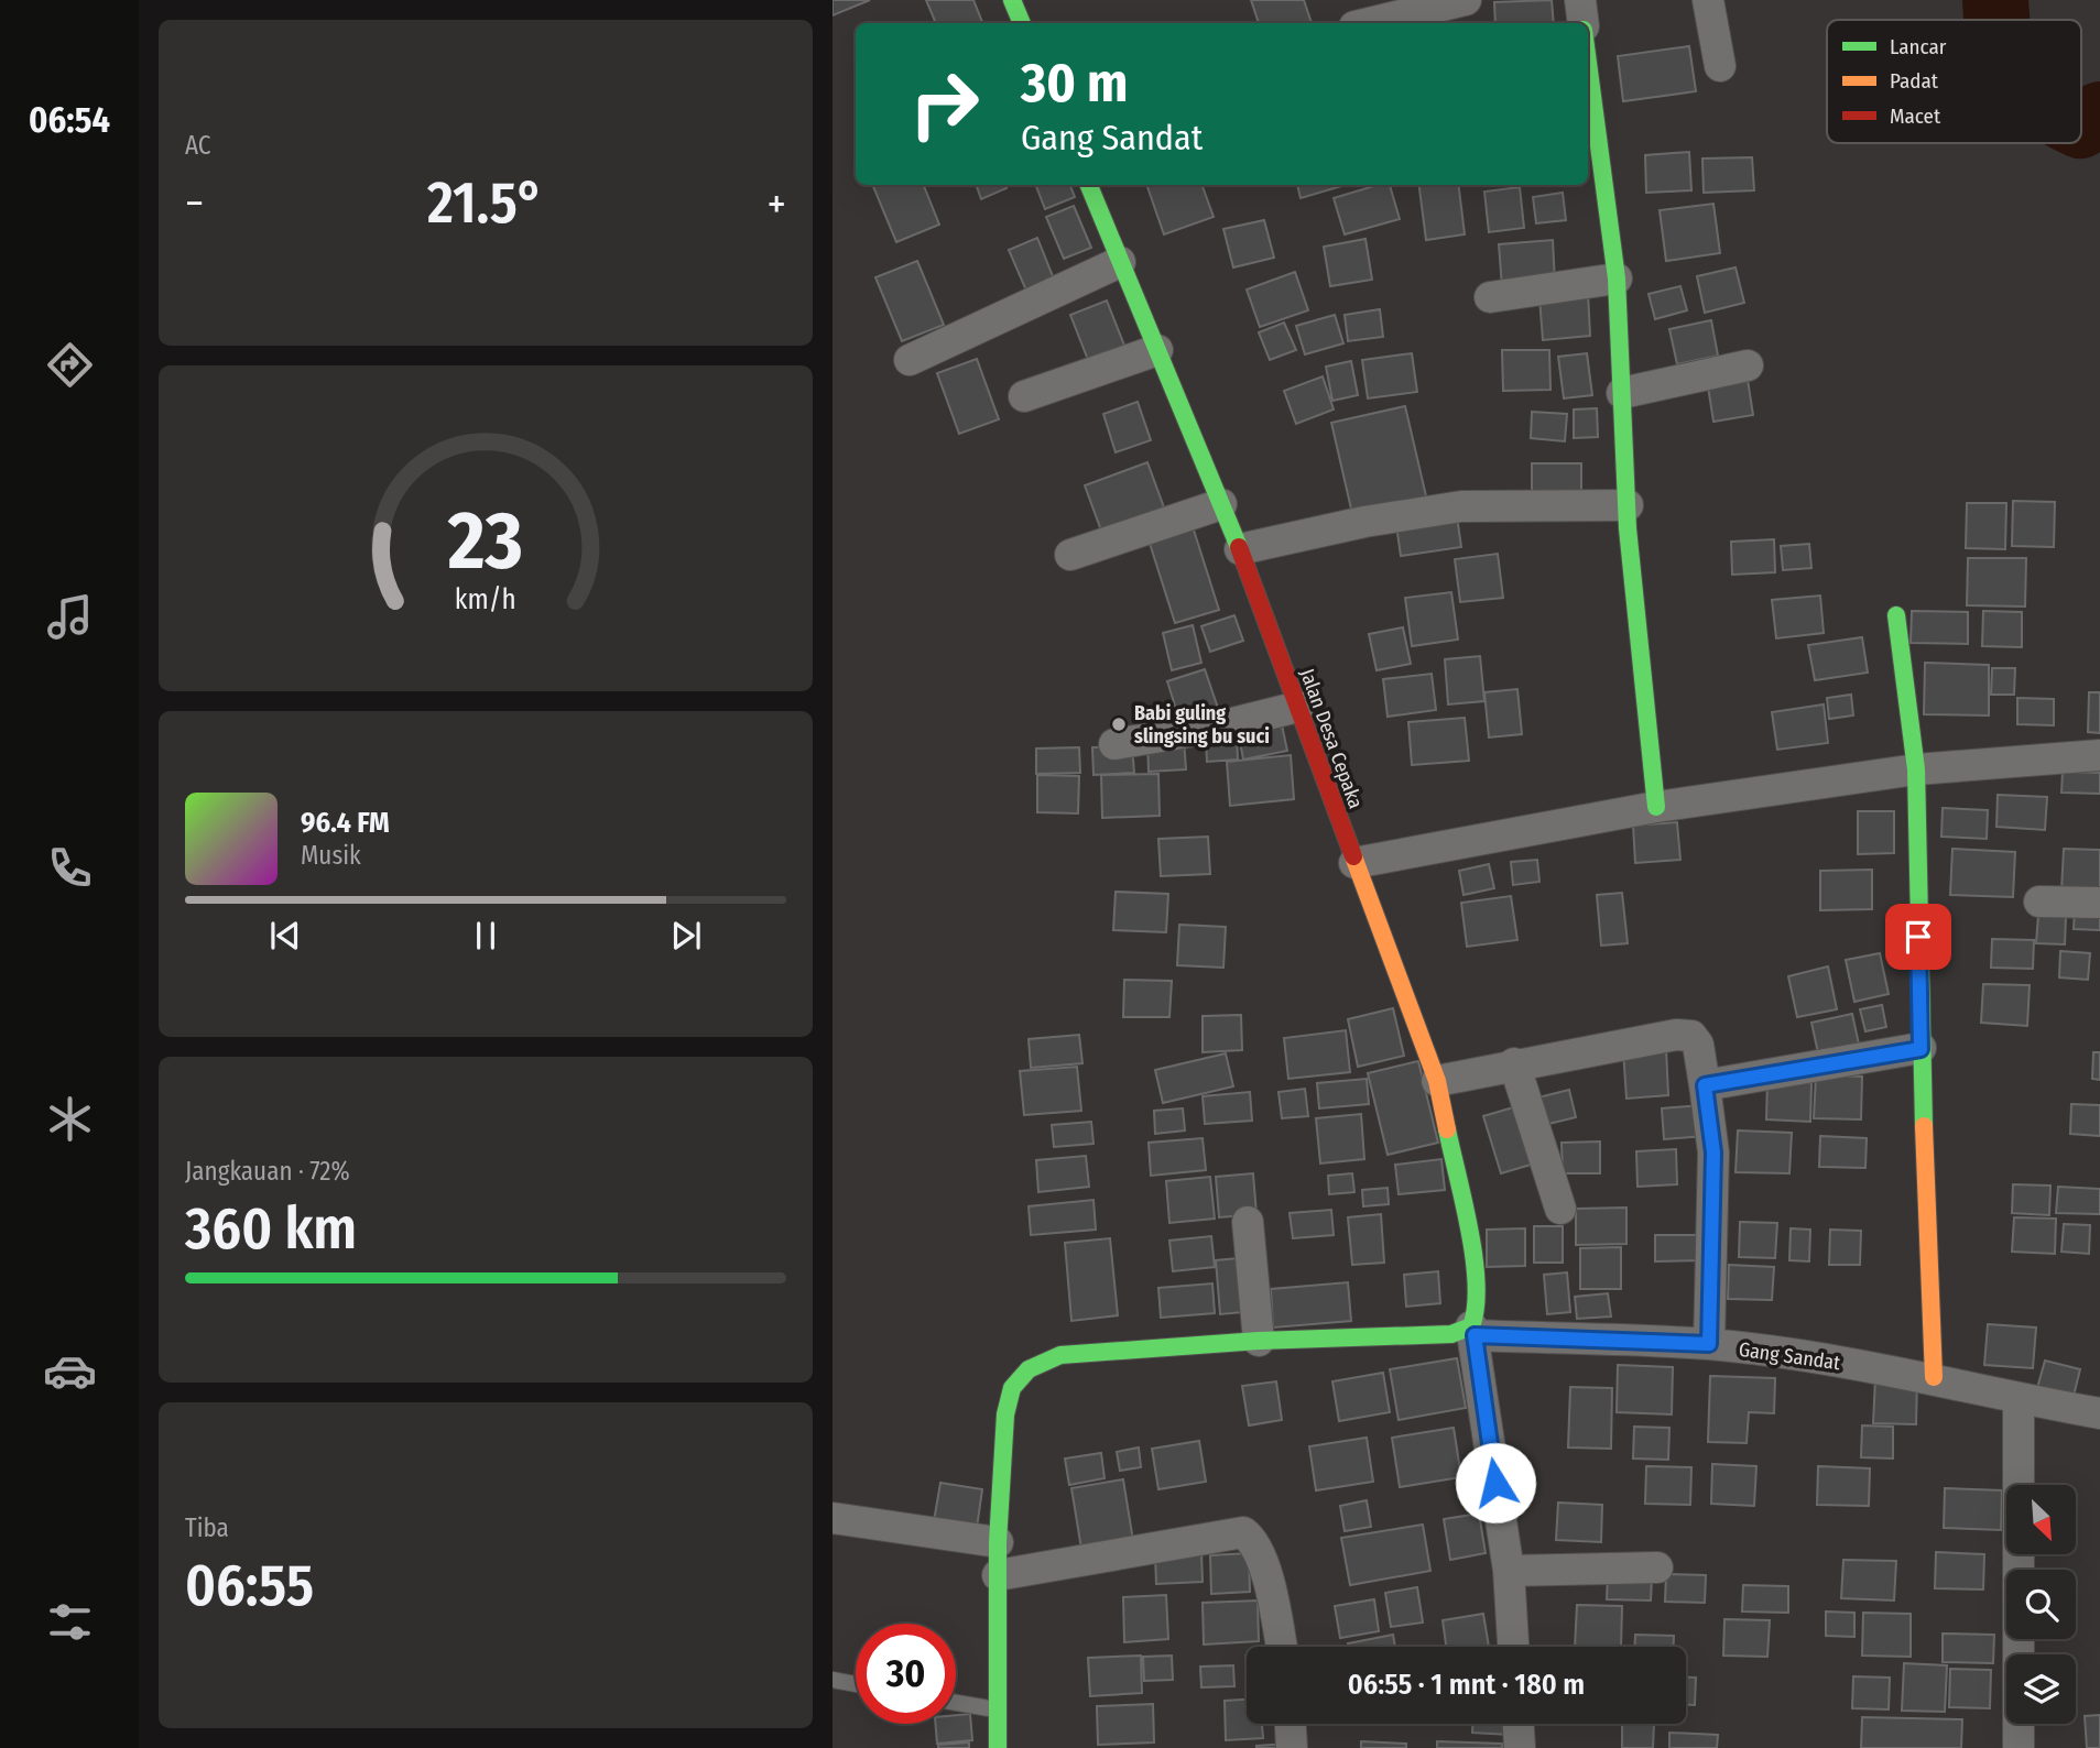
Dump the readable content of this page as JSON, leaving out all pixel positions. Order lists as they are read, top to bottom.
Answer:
{
  "streets": {
    "street": ["Jalan Desa Cepaka", "Gang Sandat"]
  },
  "crossings": [
    ["Jalan Desa Cepaka", "Gang Sandat"]
  ],
  "places": ["Babi guling slingsing bu suci"],
  "legend": ["Lancar", "Padat", "Macet"],
  "north": "bottom right",
  "page": {
    "tabs": "06:54",
    "tile": [
      "AC",
      ["Jangkauan · 72%", "360 km"],
      ["Tiba", "06:55"]
    ],
    "turn": ["30 m", "Gang Sandat"],
    "heat": ["−", "21.5°", "+"],
    "song": ["96.4 FM", "Musik"],
    "limit": "30",
    "trip": "06:55 · 1 mnt · 180 m",
    "gauge": ["23", "km/h"]
  }
}
